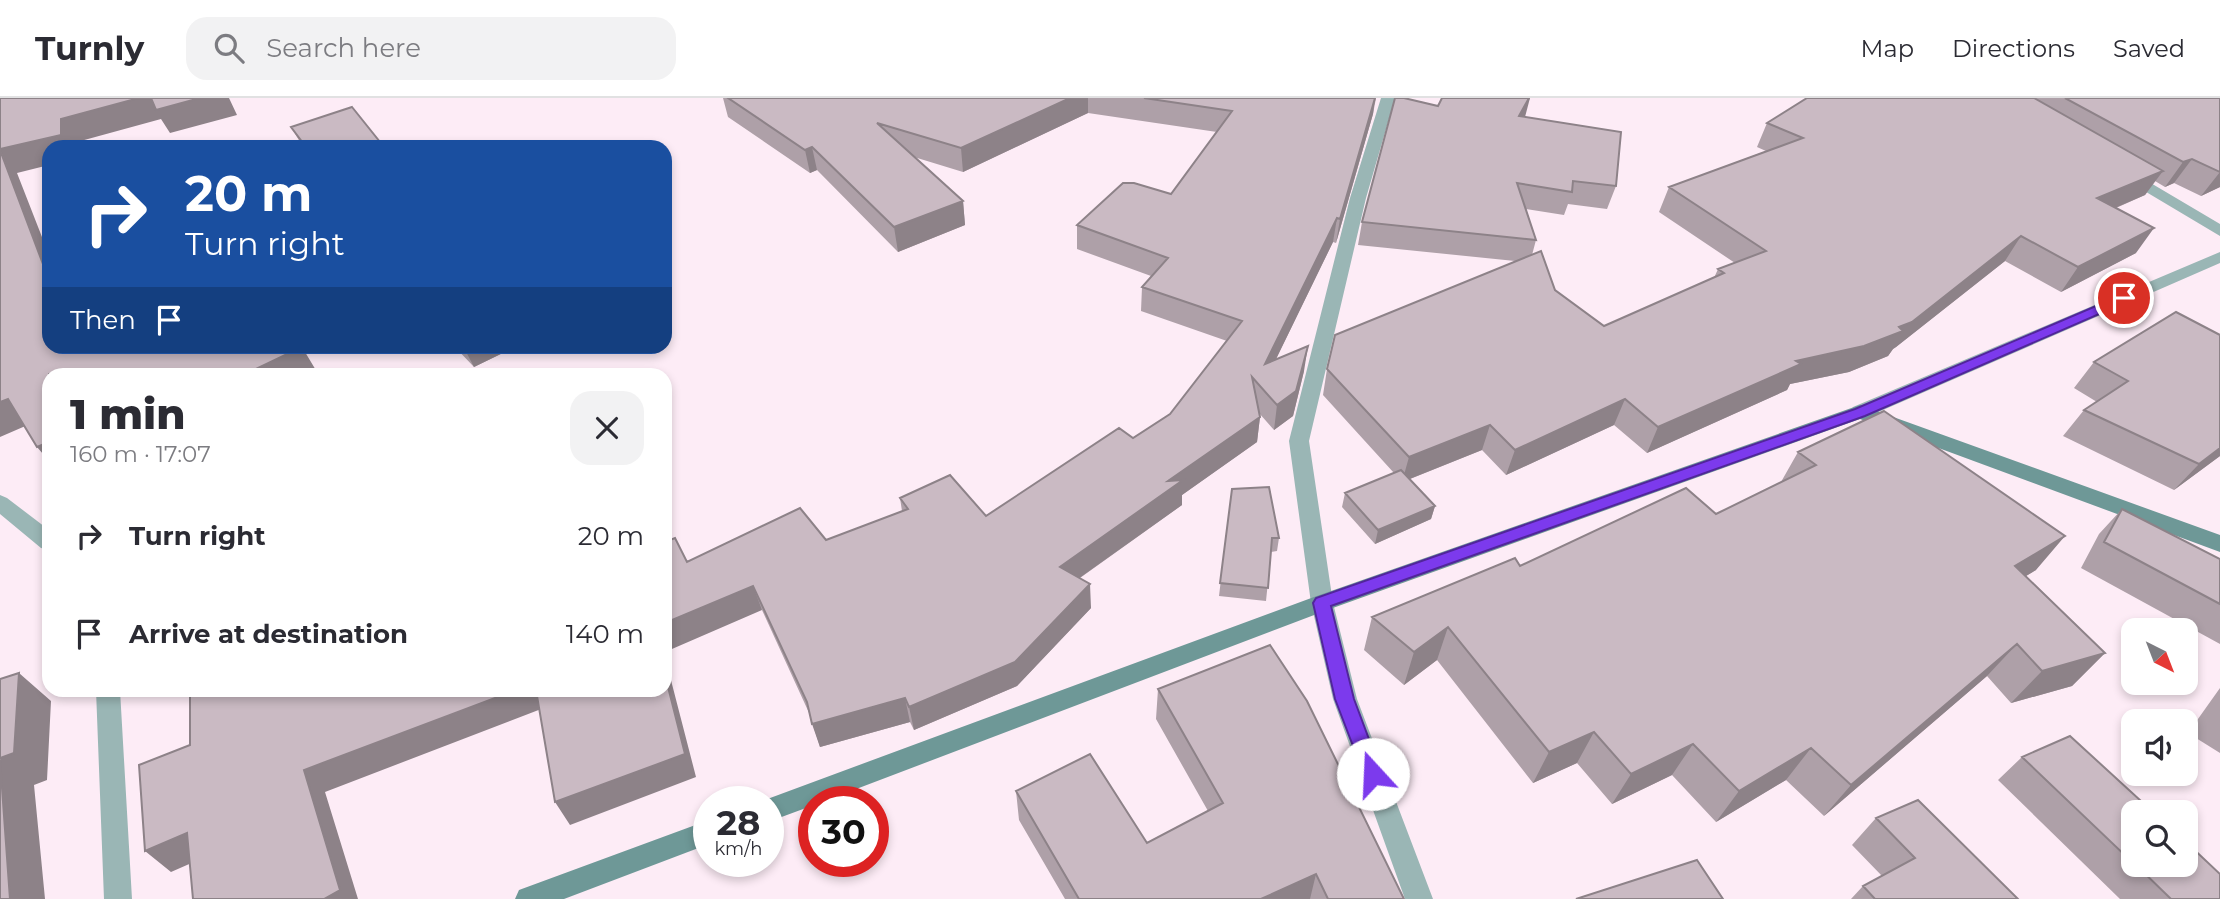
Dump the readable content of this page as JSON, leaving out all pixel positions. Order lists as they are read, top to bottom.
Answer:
{
  "north": "bottom right",
  "page": {
    "header": "Turnly",
    "search": "Search here",
    "nav": ["Map", "Directions", "Saved"],
    "turn": ["20 m", "Turn right"],
    "then": "Then",
    "heading": ["1 min", "160 m · 17:07"],
    "list": [
      {
        "name": "Turn right",
        "value": "20 m"
      },
      {
        "name": "Arrive at destination",
        "value": "140 m"
      }
    ],
    "speed": "28 km/h",
    "limit": "30"
  }
}
